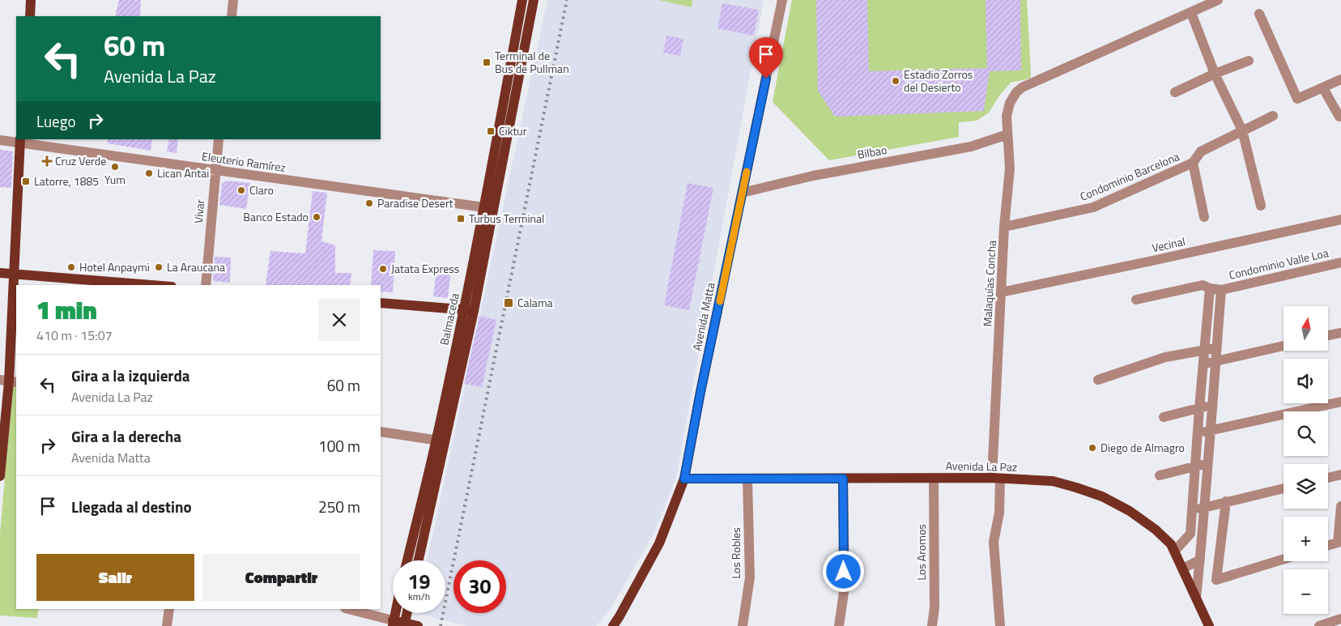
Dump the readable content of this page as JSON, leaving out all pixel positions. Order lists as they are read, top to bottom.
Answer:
{
  "streets": {
    "main road": ["Avenida Matta", "Balmaceda", "Avenida La Paz"],
    "street": [
      "Bilbao",
      "Eleuterio Ramírez",
      "Condominio Barcelona",
      "Vivar",
      "Vecinal",
      "Condominio Valle Loa",
      "Malaquías Concha",
      "Los Aromos",
      "Los Robles"
    ]
  },
  "crossings": [
    ["Bilbao", "Malaquías Concha"],
    ["Bilbao", "Avenida Matta"],
    ["Eleuterio Ramírez", "Vivar"],
    ["Eleuterio Ramírez", "Balmaceda"],
    ["Condominio Barcelona", "Malaquías Concha"],
    ["Vecinal", "Malaquías Concha"],
    ["Condominio Valle Loa", "Avenida La Paz"],
    ["Malaquías Concha", "Avenida La Paz"],
    ["Avenida Matta", "Avenida La Paz"],
    ["Avenida La Paz", "Los Aromos"],
    ["Avenida La Paz", "Los Robles"]
  ],
  "places": {
    "transit": [
      "Terminal de Bus de Pullman",
      "Ciktur",
      "Latorre, 1885",
      "Turbus Terminal",
      "Calama"
    ],
    "other": [
      "Estadio Zorros del Desierto",
      "Yum",
      "Lican Antai",
      "Claro",
      "Paradise Desert",
      "Banco Estado",
      "Hotel Anpaymi",
      "La Araucana",
      "Jatata Express",
      "Diego de Almagro"
    ],
    "health": ["Cruz Verde"]
  },
  "north": "top",
  "page": {
    "turn": ["60 m", "Avenida La Paz"],
    "then": "Luego",
    "heading": ["1 min", "410 m · 15:07"],
    "map_buttons": ["+", "−"],
    "list": [
      {
        "name": "Gira a la izquierda",
        "note": "Avenida La Paz",
        "value": "60 m"
      },
      {
        "name": "Gira a la derecha",
        "note": "Avenida Matta",
        "value": "100 m"
      },
      {
        "name": "Llegada al destino",
        "value": "250 m"
      }
    ],
    "buttons": ["Salir", "Compartir"],
    "speed": "19 km/h",
    "limit": "30"
  }
}
